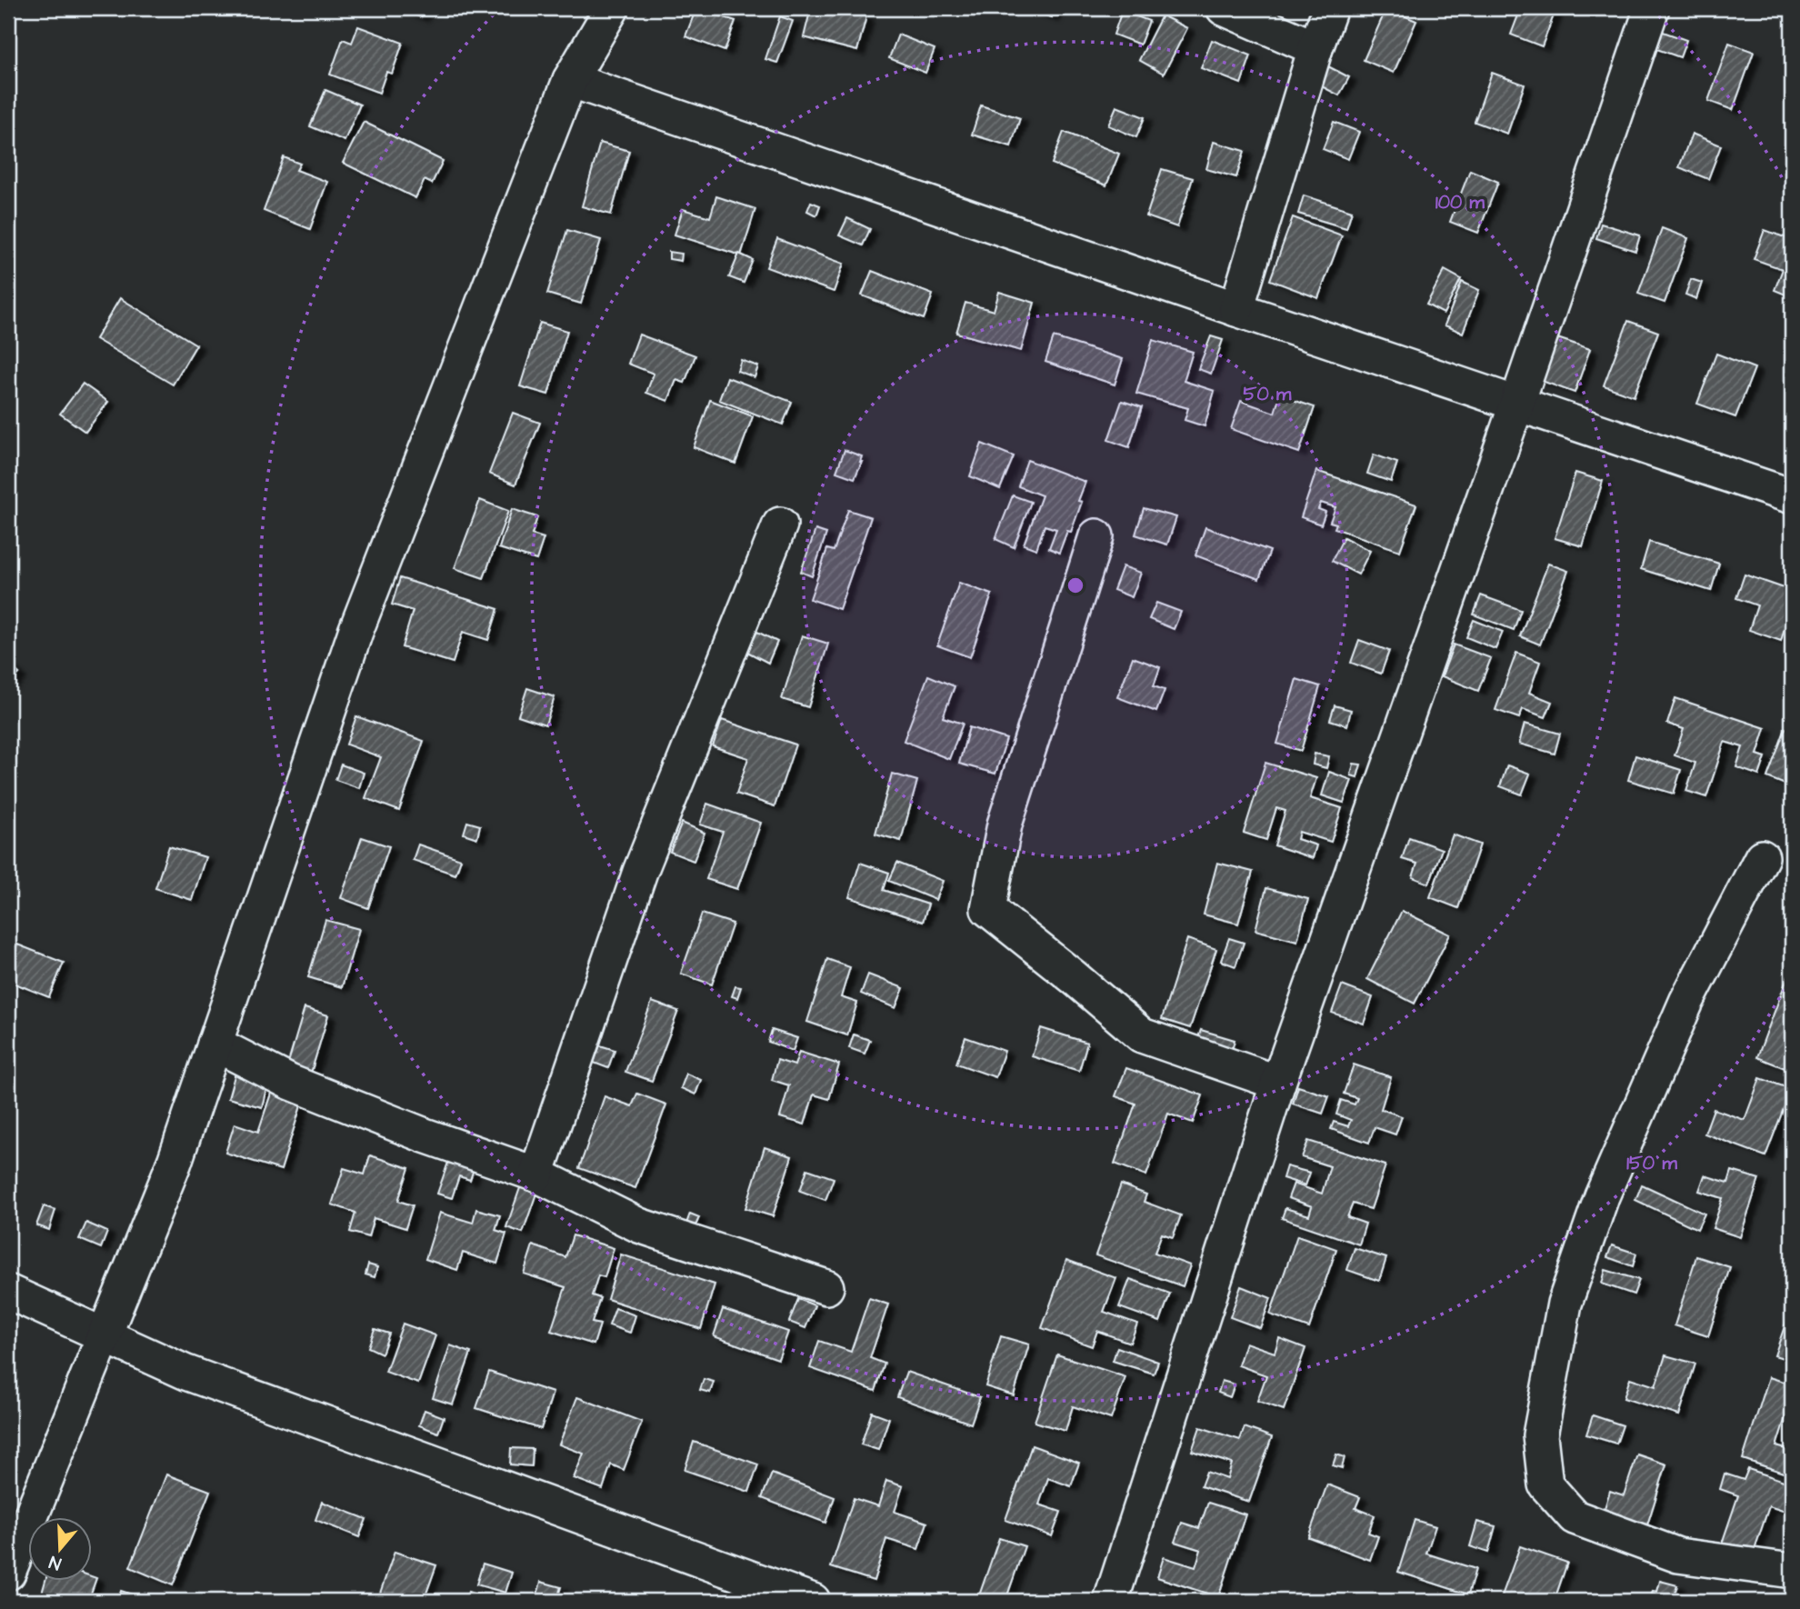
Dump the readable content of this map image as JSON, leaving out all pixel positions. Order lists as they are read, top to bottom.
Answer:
{
  "north": "bottom",
  "rings": ["100 m", "50 m", "150 m"]
}
